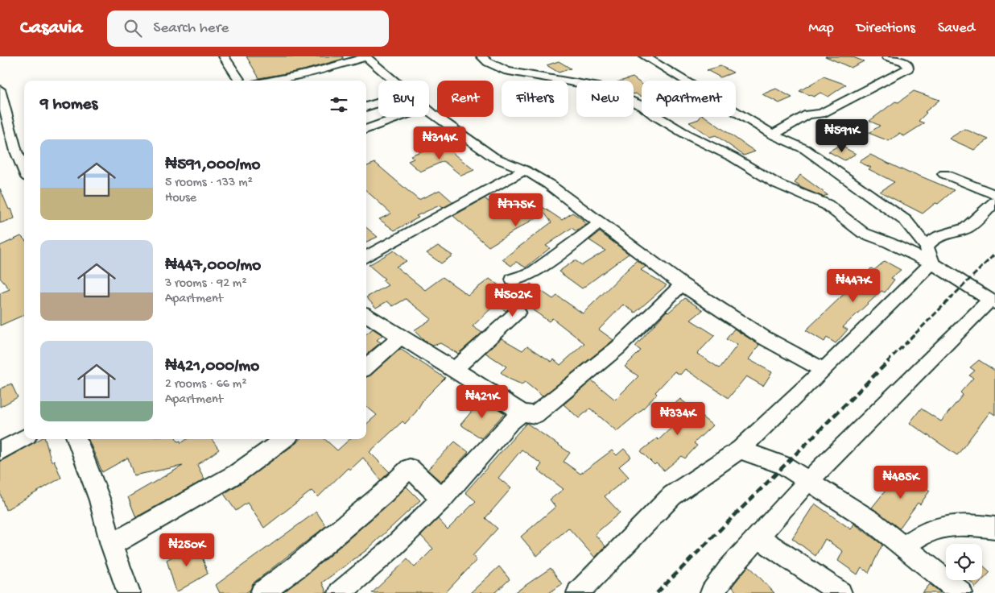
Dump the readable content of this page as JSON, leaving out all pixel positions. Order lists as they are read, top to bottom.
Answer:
{
  "page": {
    "header": "Casavia",
    "search": "Search here",
    "nav": ["Map", "Directions", "Saved"],
    "chip": [
      "Buy",
      "Rent",
      "Filters",
      "New",
      "Apartment"
    ],
    "heading": "9 homes",
    "price": [
      "₦591K",
      "₦314K",
      "₦775K",
      "₦447K",
      "₦502K",
      "₦421K",
      "₦334K",
      "₦485K",
      "₦250K"
    ],
    "list": [
      {
        "name": "₦591,000/mo",
        "note": "5 rooms · 133 m² · House"
      },
      {
        "name": "₦447,000/mo",
        "note": "3 rooms · 92 m² · Apartment"
      },
      {
        "name": "₦421,000/mo",
        "note": "2 rooms · 66 m² · Apartment"
      }
    ]
  }
}
